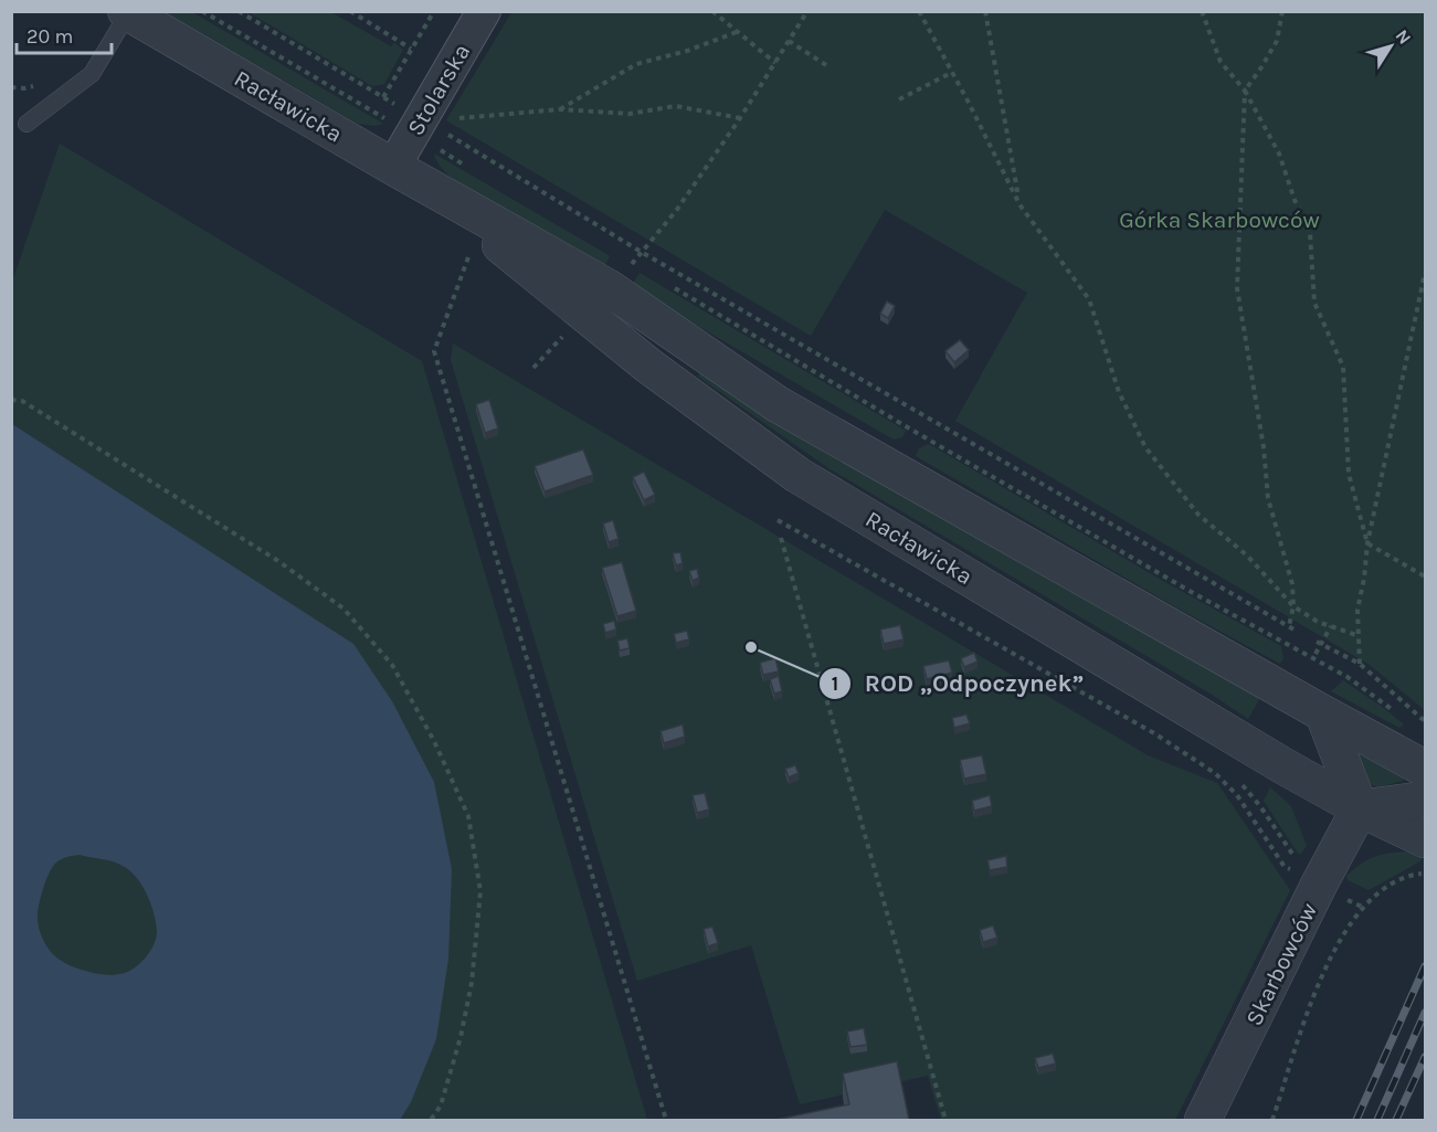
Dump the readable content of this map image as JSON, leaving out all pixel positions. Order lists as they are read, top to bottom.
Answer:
{
  "streets": {
    "street": ["Stolarska", "Racławicka", "Skarbowców"]
  },
  "crossings": [
    ["Stolarska", "Racławicka"],
    ["Racławicka", "Skarbowców"]
  ],
  "parks": ["Górka Skarbowców"],
  "places": ["ROD „Odpoczynek”"],
  "scale_bar": "20 m",
  "north": "top right"
}
